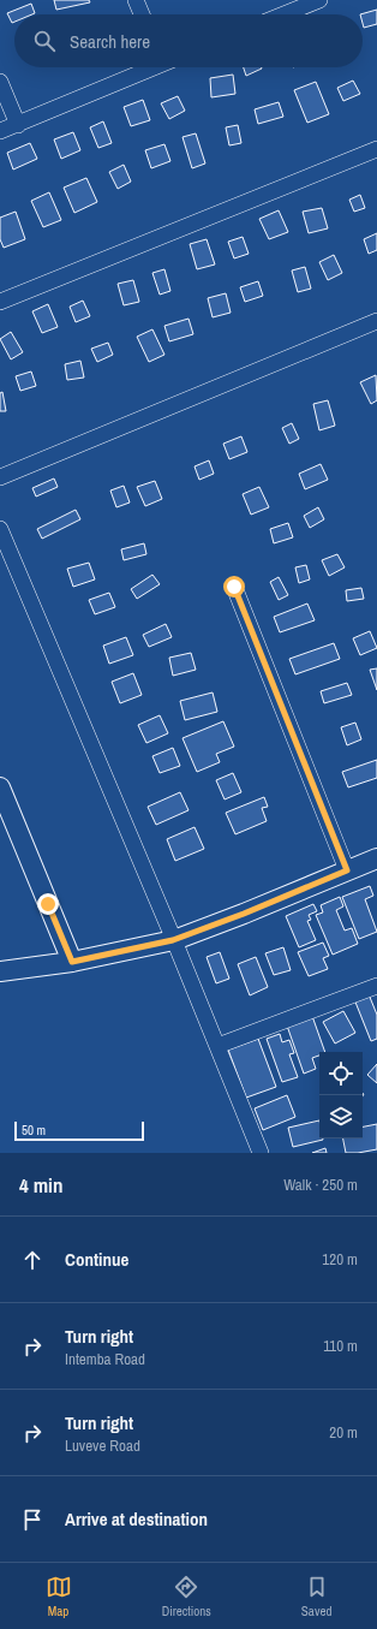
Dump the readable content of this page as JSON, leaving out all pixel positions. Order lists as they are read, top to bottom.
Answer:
{
  "scale_bar": "50 m",
  "page": {
    "search": "Search here",
    "scale": "50 m",
    "heading": ["4 min", "Walk · 250 m"],
    "list": [
      ["Continue", "120 m"],
      ["Turn right", "Intemba Road", "110 m"],
      ["Turn right", "Luveve Road", "20 m"],
      "Arrive at destination"
    ],
    "nav": ["Map", "Directions", "Saved"]
  }
}
